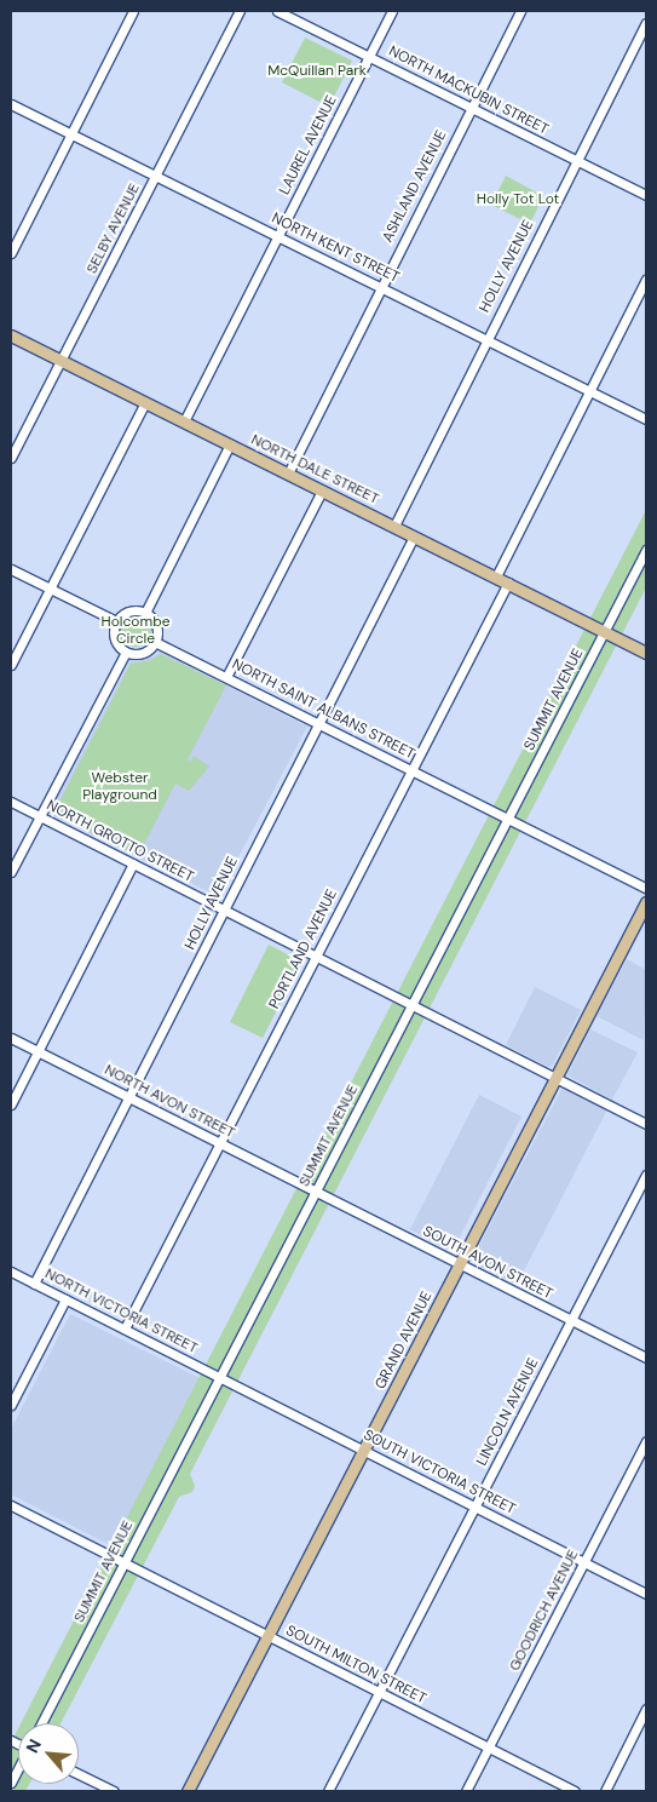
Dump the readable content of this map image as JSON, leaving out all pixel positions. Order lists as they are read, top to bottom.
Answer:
{
  "streets": {
    "main road": ["NORTH DALE STREET", "GRAND AVENUE"],
    "street": [
      "NORTH MACKUBIN STREET",
      "LAUREL AVENUE",
      "ASHLAND AVENUE",
      "SELBY AVENUE",
      "NORTH KENT STREET",
      "HOLLY AVENUE",
      "SUMMIT AVENUE",
      "NORTH SAINT ALBANS STREET",
      "NORTH GROTTO STREET",
      "PORTLAND AVENUE",
      "NORTH AVON STREET",
      "SOUTH AVON STREET",
      "NORTH VICTORIA STREET",
      "LINCOLN AVENUE",
      "SOUTH VICTORIA STREET",
      "GOODRICH AVENUE",
      "SOUTH MILTON STREET"
    ]
  },
  "crossings": [
    ["NORTH MACKUBIN STREET", "LAUREL AVENUE"],
    ["NORTH MACKUBIN STREET", "ASHLAND AVENUE"],
    ["NORTH MACKUBIN STREET", "HOLLY AVENUE"],
    ["LAUREL AVENUE", "NORTH KENT STREET"],
    ["LAUREL AVENUE", "NORTH DALE STREET"],
    ["ASHLAND AVENUE", "NORTH KENT STREET"],
    ["ASHLAND AVENUE", "NORTH DALE STREET"],
    ["SELBY AVENUE", "NORTH KENT STREET"],
    ["SELBY AVENUE", "NORTH DALE STREET"],
    ["NORTH KENT STREET", "HOLLY AVENUE"],
    ["HOLLY AVENUE", "NORTH DALE STREET"],
    ["HOLLY AVENUE", "NORTH SAINT ALBANS STREET"],
    ["HOLLY AVENUE", "NORTH GROTTO STREET"],
    ["HOLLY AVENUE", "NORTH AVON STREET"],
    ["HOLLY AVENUE", "NORTH VICTORIA STREET"],
    ["NORTH DALE STREET", "SUMMIT AVENUE"],
    ["NORTH DALE STREET", "PORTLAND AVENUE"],
    ["SUMMIT AVENUE", "NORTH SAINT ALBANS STREET"],
    ["SUMMIT AVENUE", "NORTH GROTTO STREET"],
    ["SUMMIT AVENUE", "NORTH AVON STREET"],
    ["SUMMIT AVENUE", "SOUTH AVON STREET"],
    ["SUMMIT AVENUE", "NORTH VICTORIA STREET"],
    ["SUMMIT AVENUE", "SOUTH VICTORIA STREET"],
    ["SUMMIT AVENUE", "SOUTH MILTON STREET"],
    ["NORTH SAINT ALBANS STREET", "PORTLAND AVENUE"],
    ["NORTH GROTTO STREET", "PORTLAND AVENUE"],
    ["NORTH GROTTO STREET", "GRAND AVENUE"],
    ["PORTLAND AVENUE", "NORTH AVON STREET"],
    ["PORTLAND AVENUE", "NORTH VICTORIA STREET"],
    ["NORTH AVON STREET", "SOUTH AVON STREET"],
    ["SOUTH AVON STREET", "GRAND AVENUE"],
    ["SOUTH AVON STREET", "LINCOLN AVENUE"],
    ["NORTH VICTORIA STREET", "SOUTH VICTORIA STREET"],
    ["GRAND AVENUE", "SOUTH VICTORIA STREET"],
    ["GRAND AVENUE", "SOUTH MILTON STREET"],
    ["LINCOLN AVENUE", "SOUTH VICTORIA STREET"],
    ["LINCOLN AVENUE", "SOUTH MILTON STREET"],
    ["SOUTH VICTORIA STREET", "GOODRICH AVENUE"],
    ["GOODRICH AVENUE", "SOUTH MILTON STREET"]
  ],
  "parks": [
    "McQuillan Park",
    "Holly Tot Lot",
    "Holcombe Circle",
    "Webster Playground"
  ],
  "north": "top left"
}
